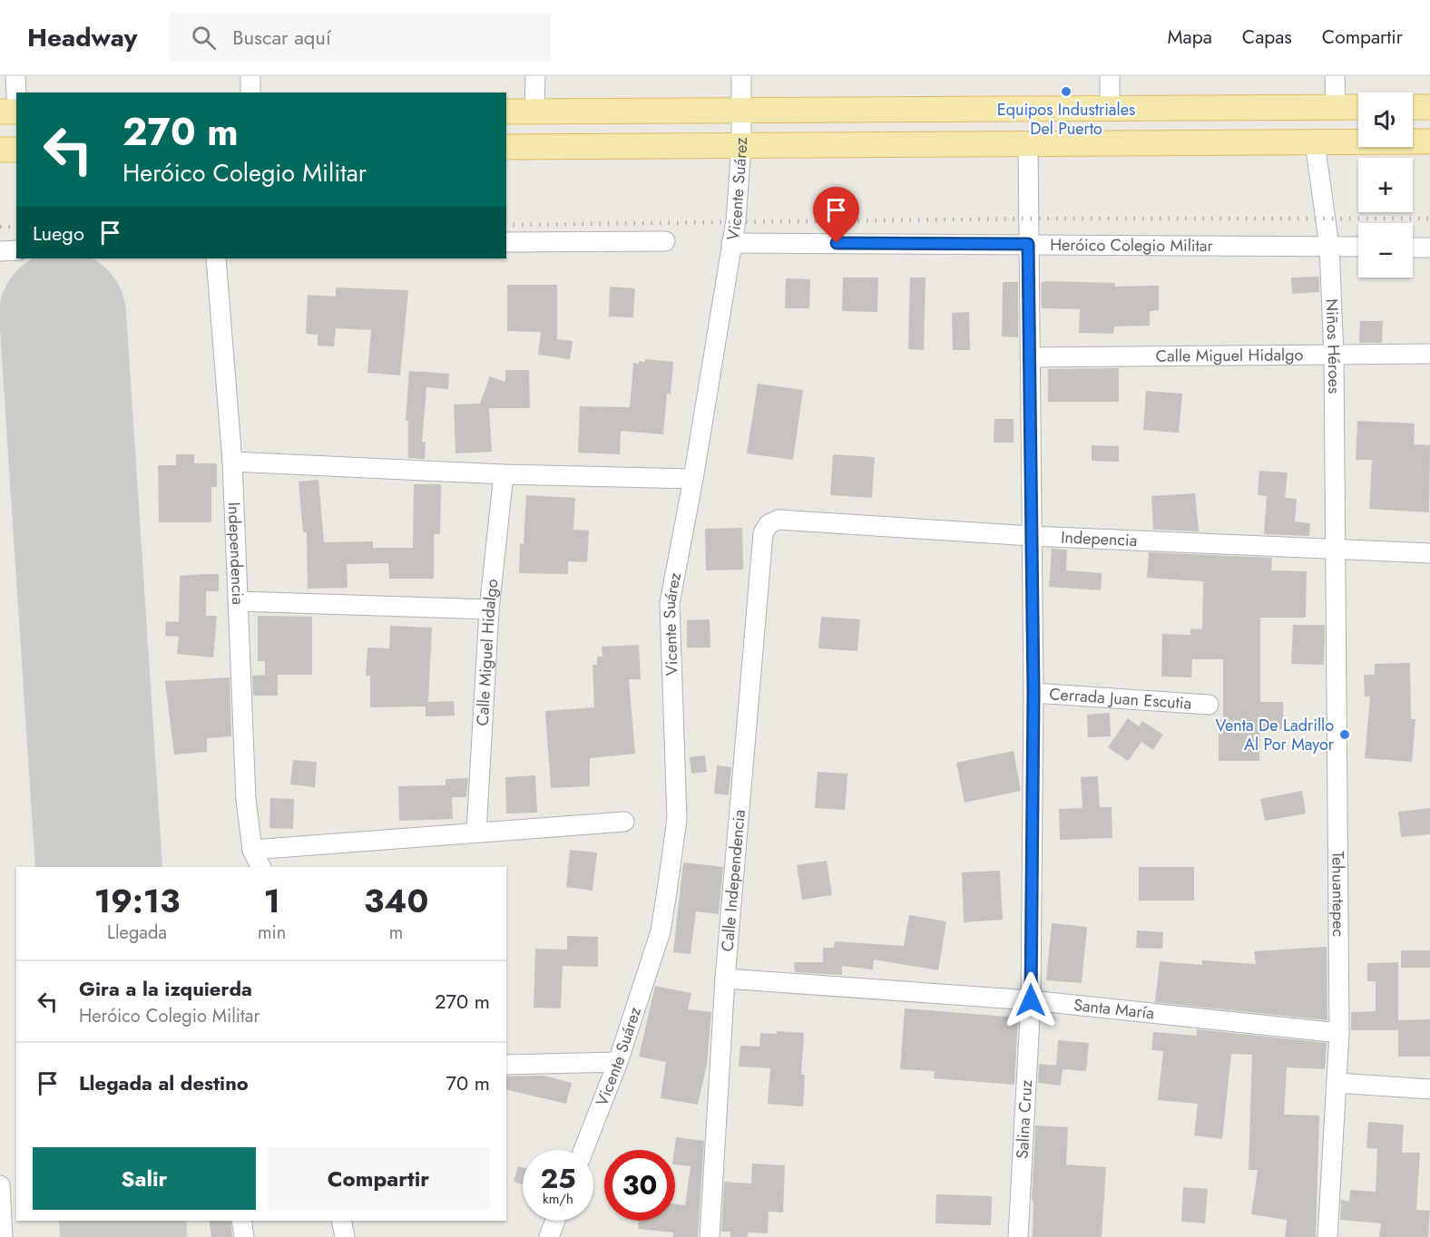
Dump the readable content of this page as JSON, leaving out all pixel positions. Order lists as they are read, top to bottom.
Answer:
{
  "streets": {
    "street": [
      "Vicente Suárez",
      "Heróico Colegio Militar",
      "Niños Héroes",
      "Calle Miguel Hidalgo",
      "Indepencia",
      "Independencia",
      "Cerrada Juan Escutia",
      "Calle Independencia",
      "Tehuantepec",
      "Santa María",
      "Salina Cruz"
    ]
  },
  "crossings": [
    ["Vicente Suárez", "Heróico Colegio Militar"],
    ["Heróico Colegio Militar", "Niños Héroes"],
    ["Heróico Colegio Militar", "Salina Cruz"],
    ["Niños Héroes", "Calle Miguel Hidalgo"],
    ["Niños Héroes", "Indepencia"],
    ["Niños Héroes", "Tehuantepec"],
    ["Calle Miguel Hidalgo", "Salina Cruz"],
    ["Indepencia", "Calle Independencia"],
    ["Indepencia", "Tehuantepec"],
    ["Indepencia", "Salina Cruz"],
    ["Cerrada Juan Escutia", "Salina Cruz"],
    ["Calle Independencia", "Santa María"],
    ["Tehuantepec", "Santa María"],
    ["Santa María", "Salina Cruz"]
  ],
  "places": ["Equipos Industriales Del Puerto", "Venta De Ladrillo Al Por Mayor"],
  "page": {
    "header": "Headway",
    "search": "Buscar aquí",
    "nav": ["Mapa", "Capas", "Compartir"],
    "map_buttons": ["+", "−"],
    "turn": ["270 m", "Heróico Colegio Militar"],
    "then": "Luego",
    "eta": [
      "19:13",
      "Llegada",
      "1",
      "min",
      "340",
      "m"
    ],
    "list": [
      {
        "name": "Gira a la izquierda",
        "note": "Heróico Colegio Militar",
        "value": "270 m"
      },
      {
        "name": "Llegada al destino",
        "value": "70 m"
      }
    ],
    "buttons": ["Salir", "Compartir"],
    "speed": "25 km/h",
    "limit": "30"
  }
}
